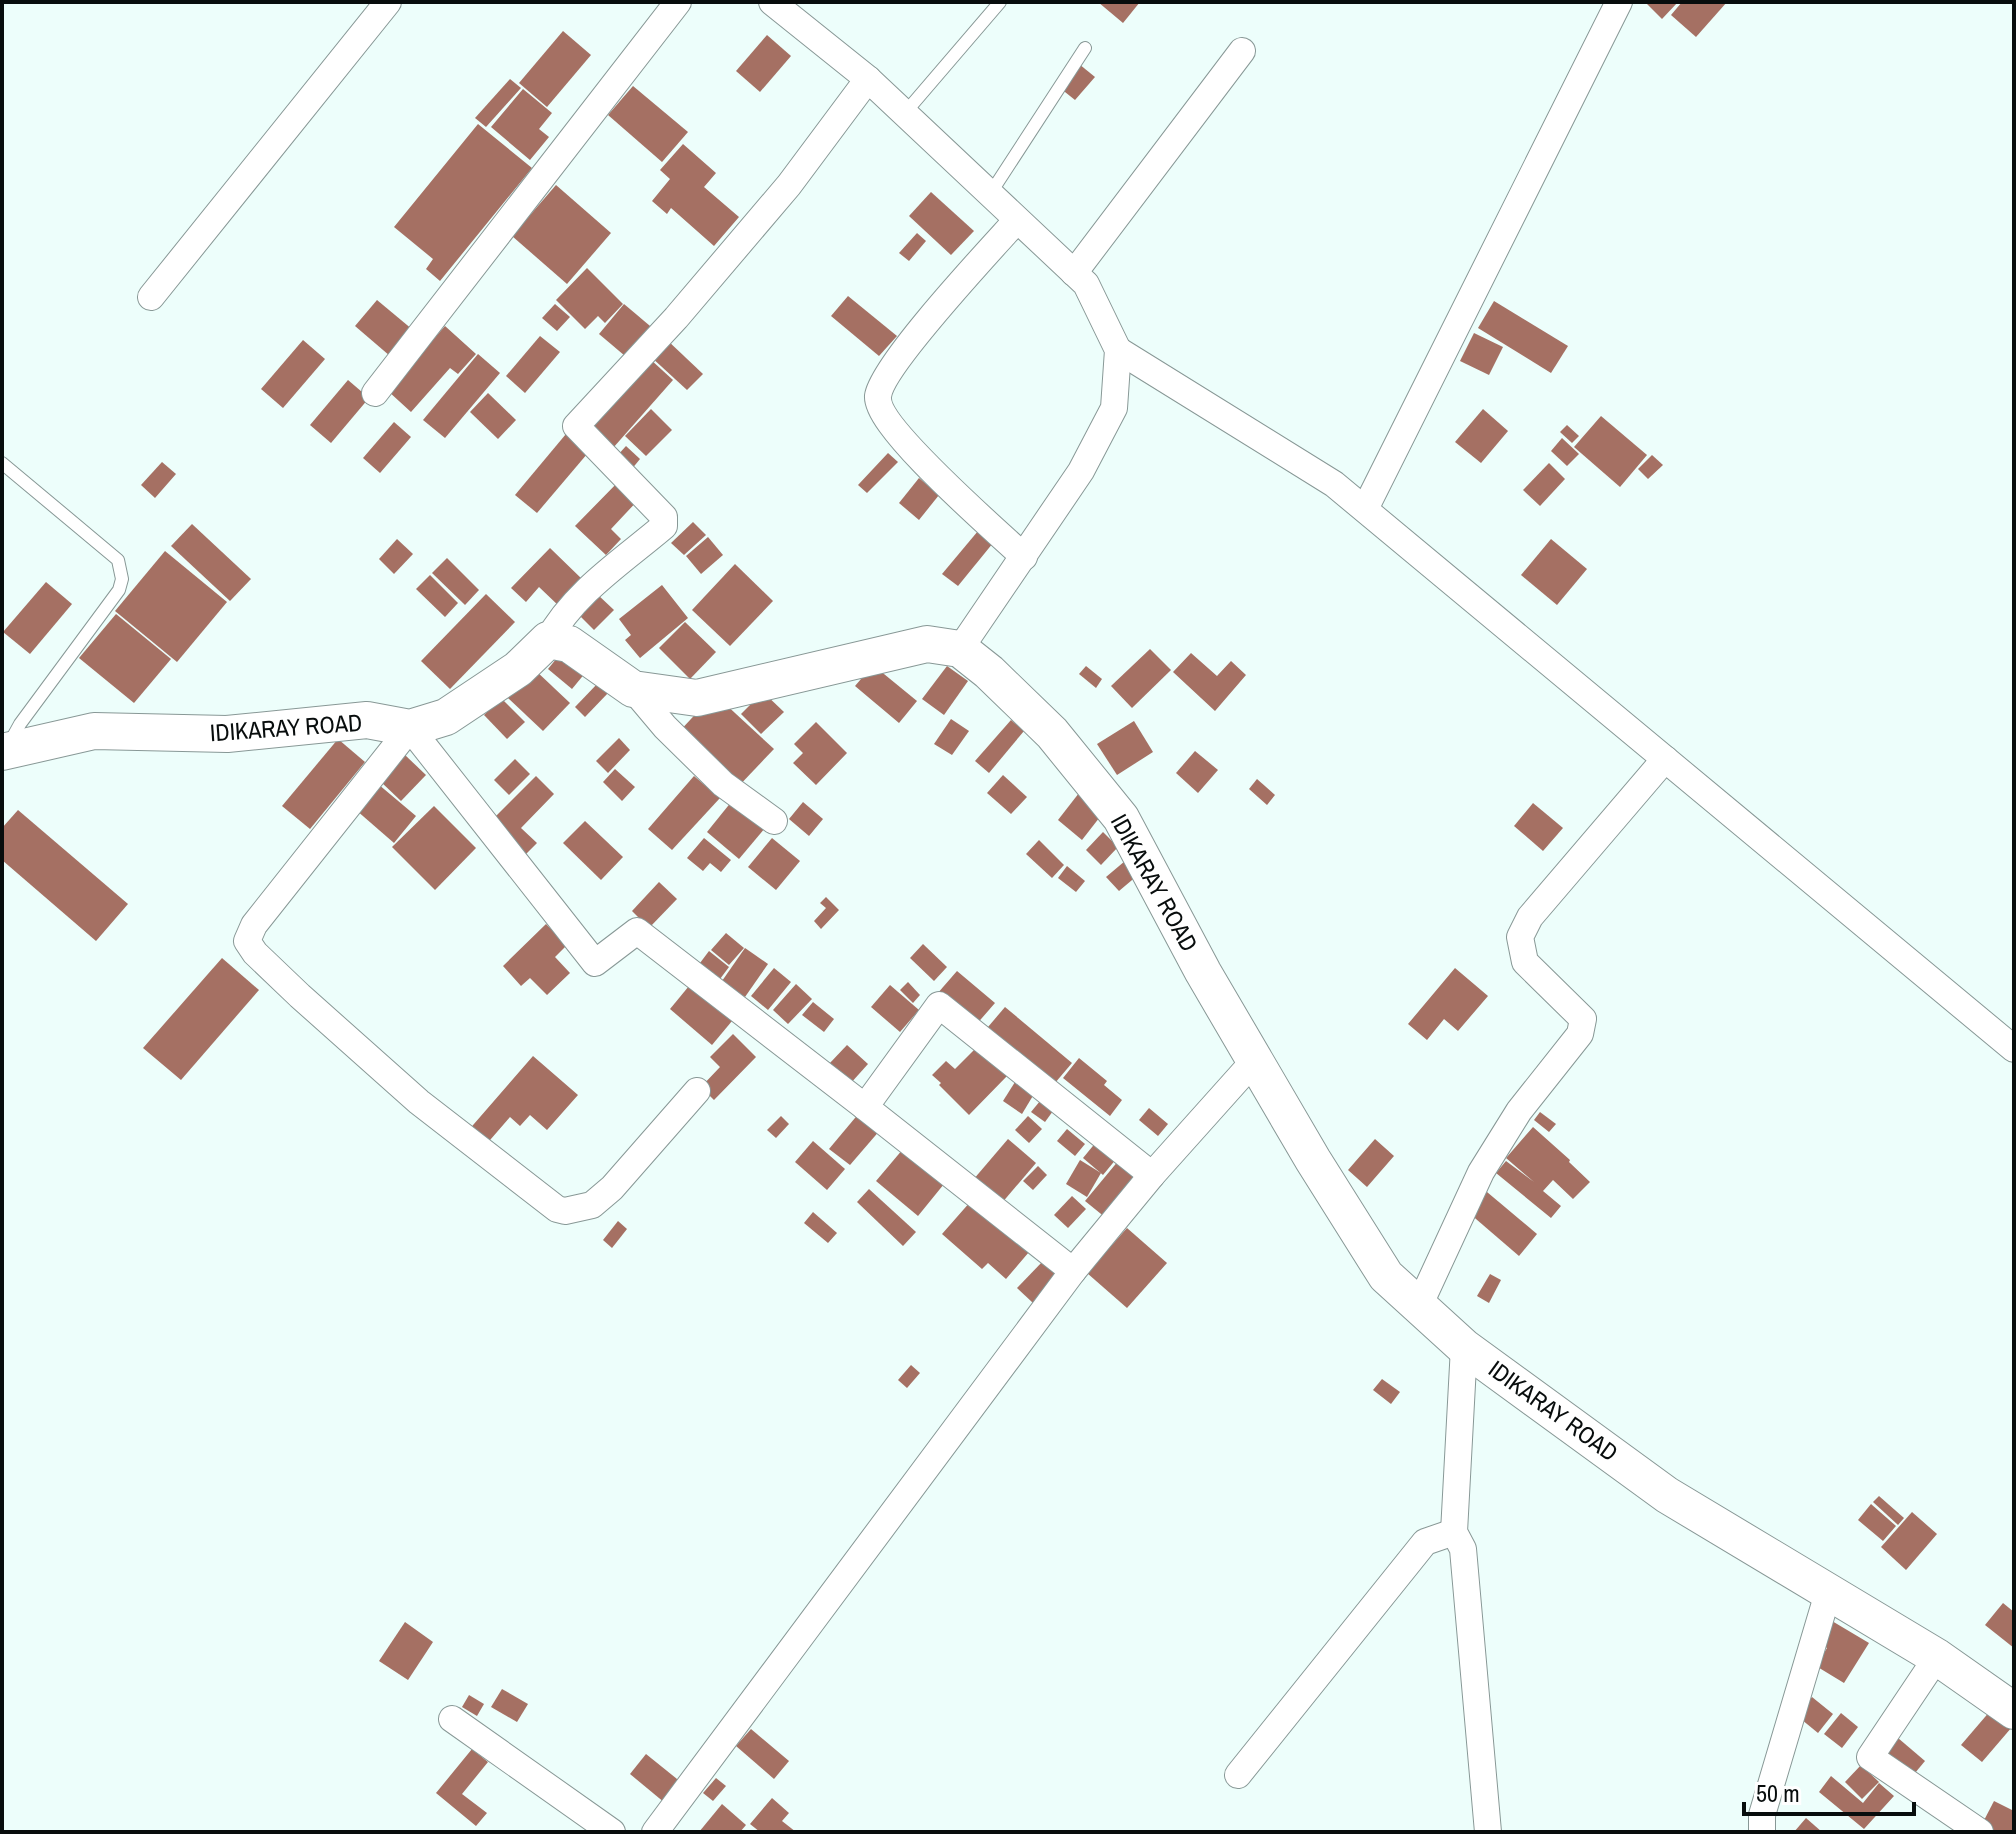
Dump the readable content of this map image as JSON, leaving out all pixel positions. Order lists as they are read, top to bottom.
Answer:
{
  "streets": {
    "street": ["IDIKARAY ROAD"]
  },
  "scale_bar": "50 m"
}
